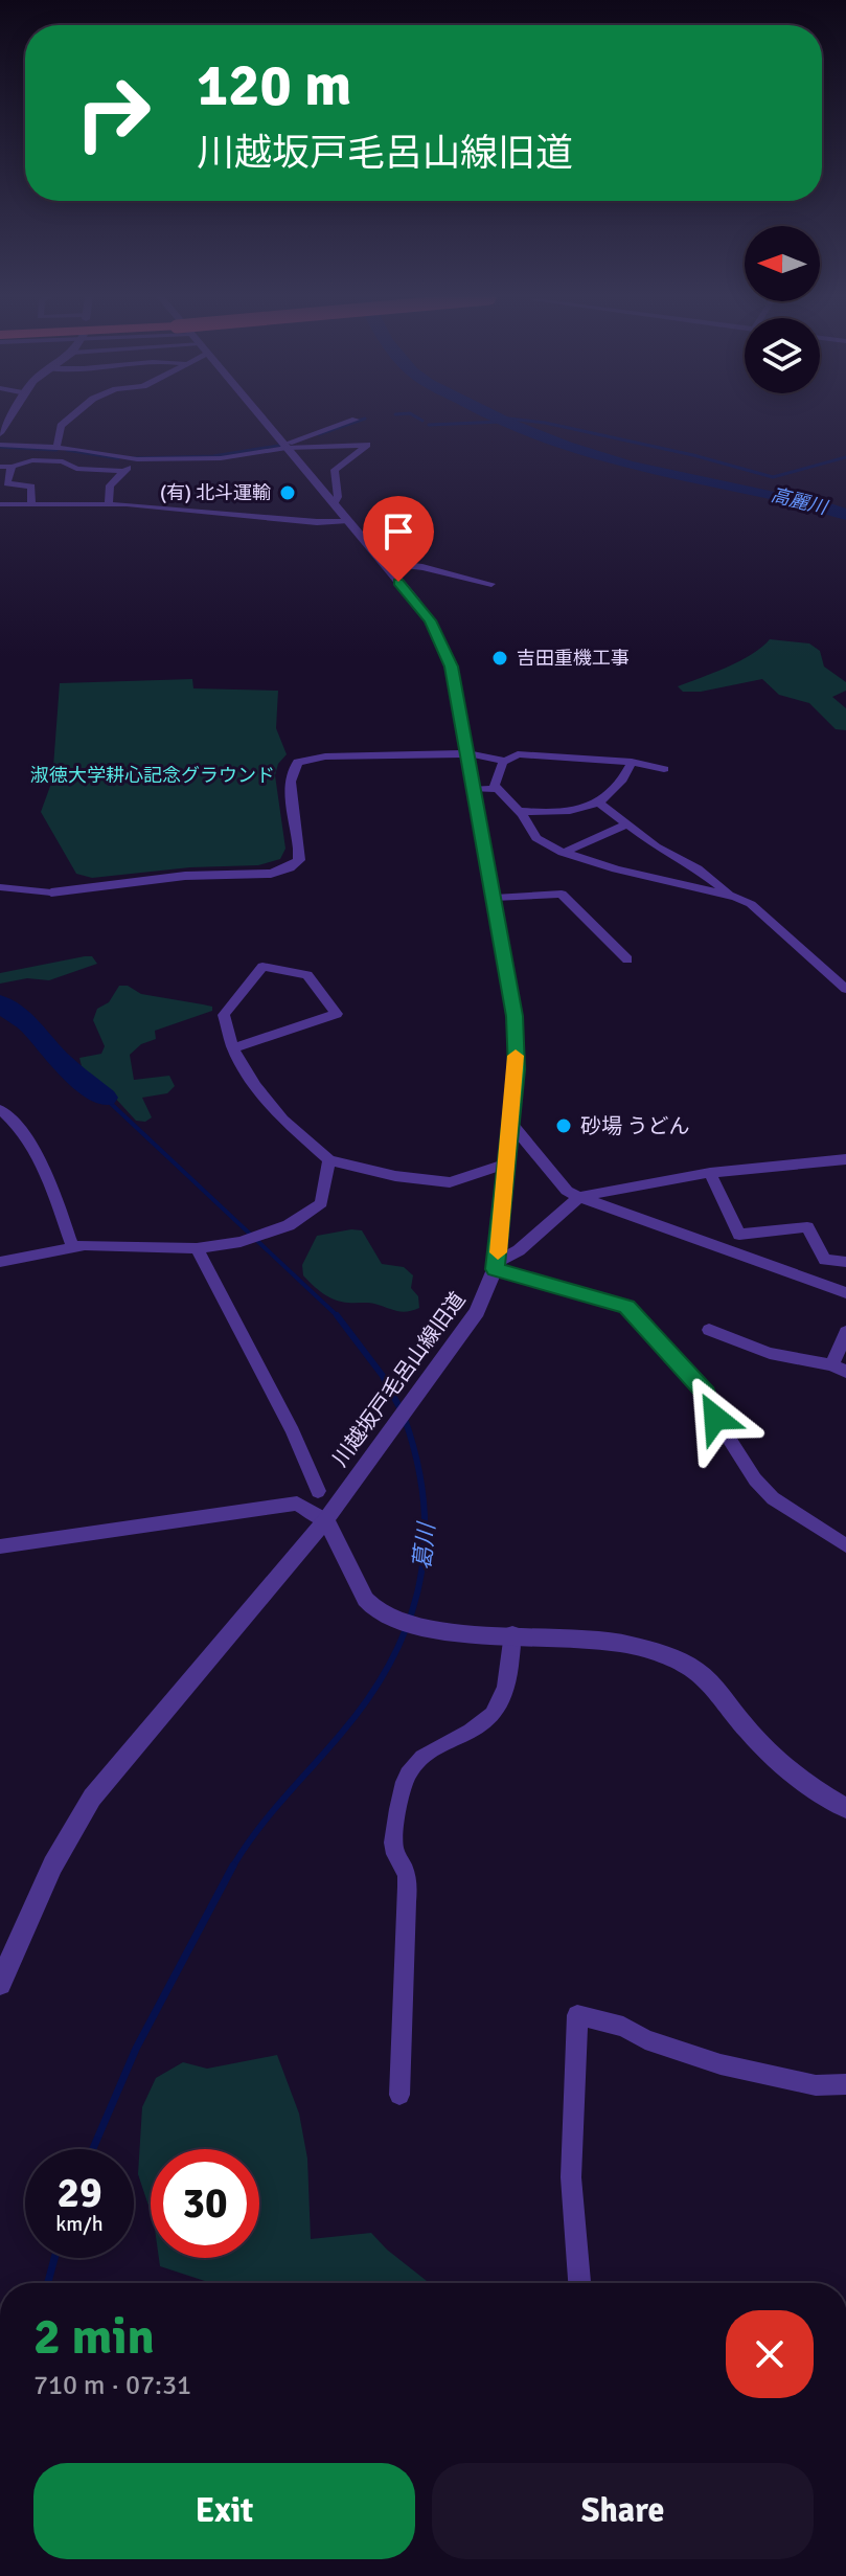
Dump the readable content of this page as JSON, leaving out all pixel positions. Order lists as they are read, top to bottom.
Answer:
{
  "streets": {
    "street": ["川越坂戸毛呂山線旧道"]
  },
  "water": ["高麗川", "葛川"],
  "parks": ["淑徳大学耕心記念グラウンド"],
  "places": ["(有) 北斗運輸", "吉田重機工事", "砂場 うどん"],
  "north": "left",
  "page": {
    "turn": ["120 m", "川越坂戸毛呂山線旧道"],
    "speed": "29 km/h",
    "limit": "30",
    "heading": ["2 min", "710 m · 07:31"],
    "buttons": ["Exit", "Share"]
  }
}
